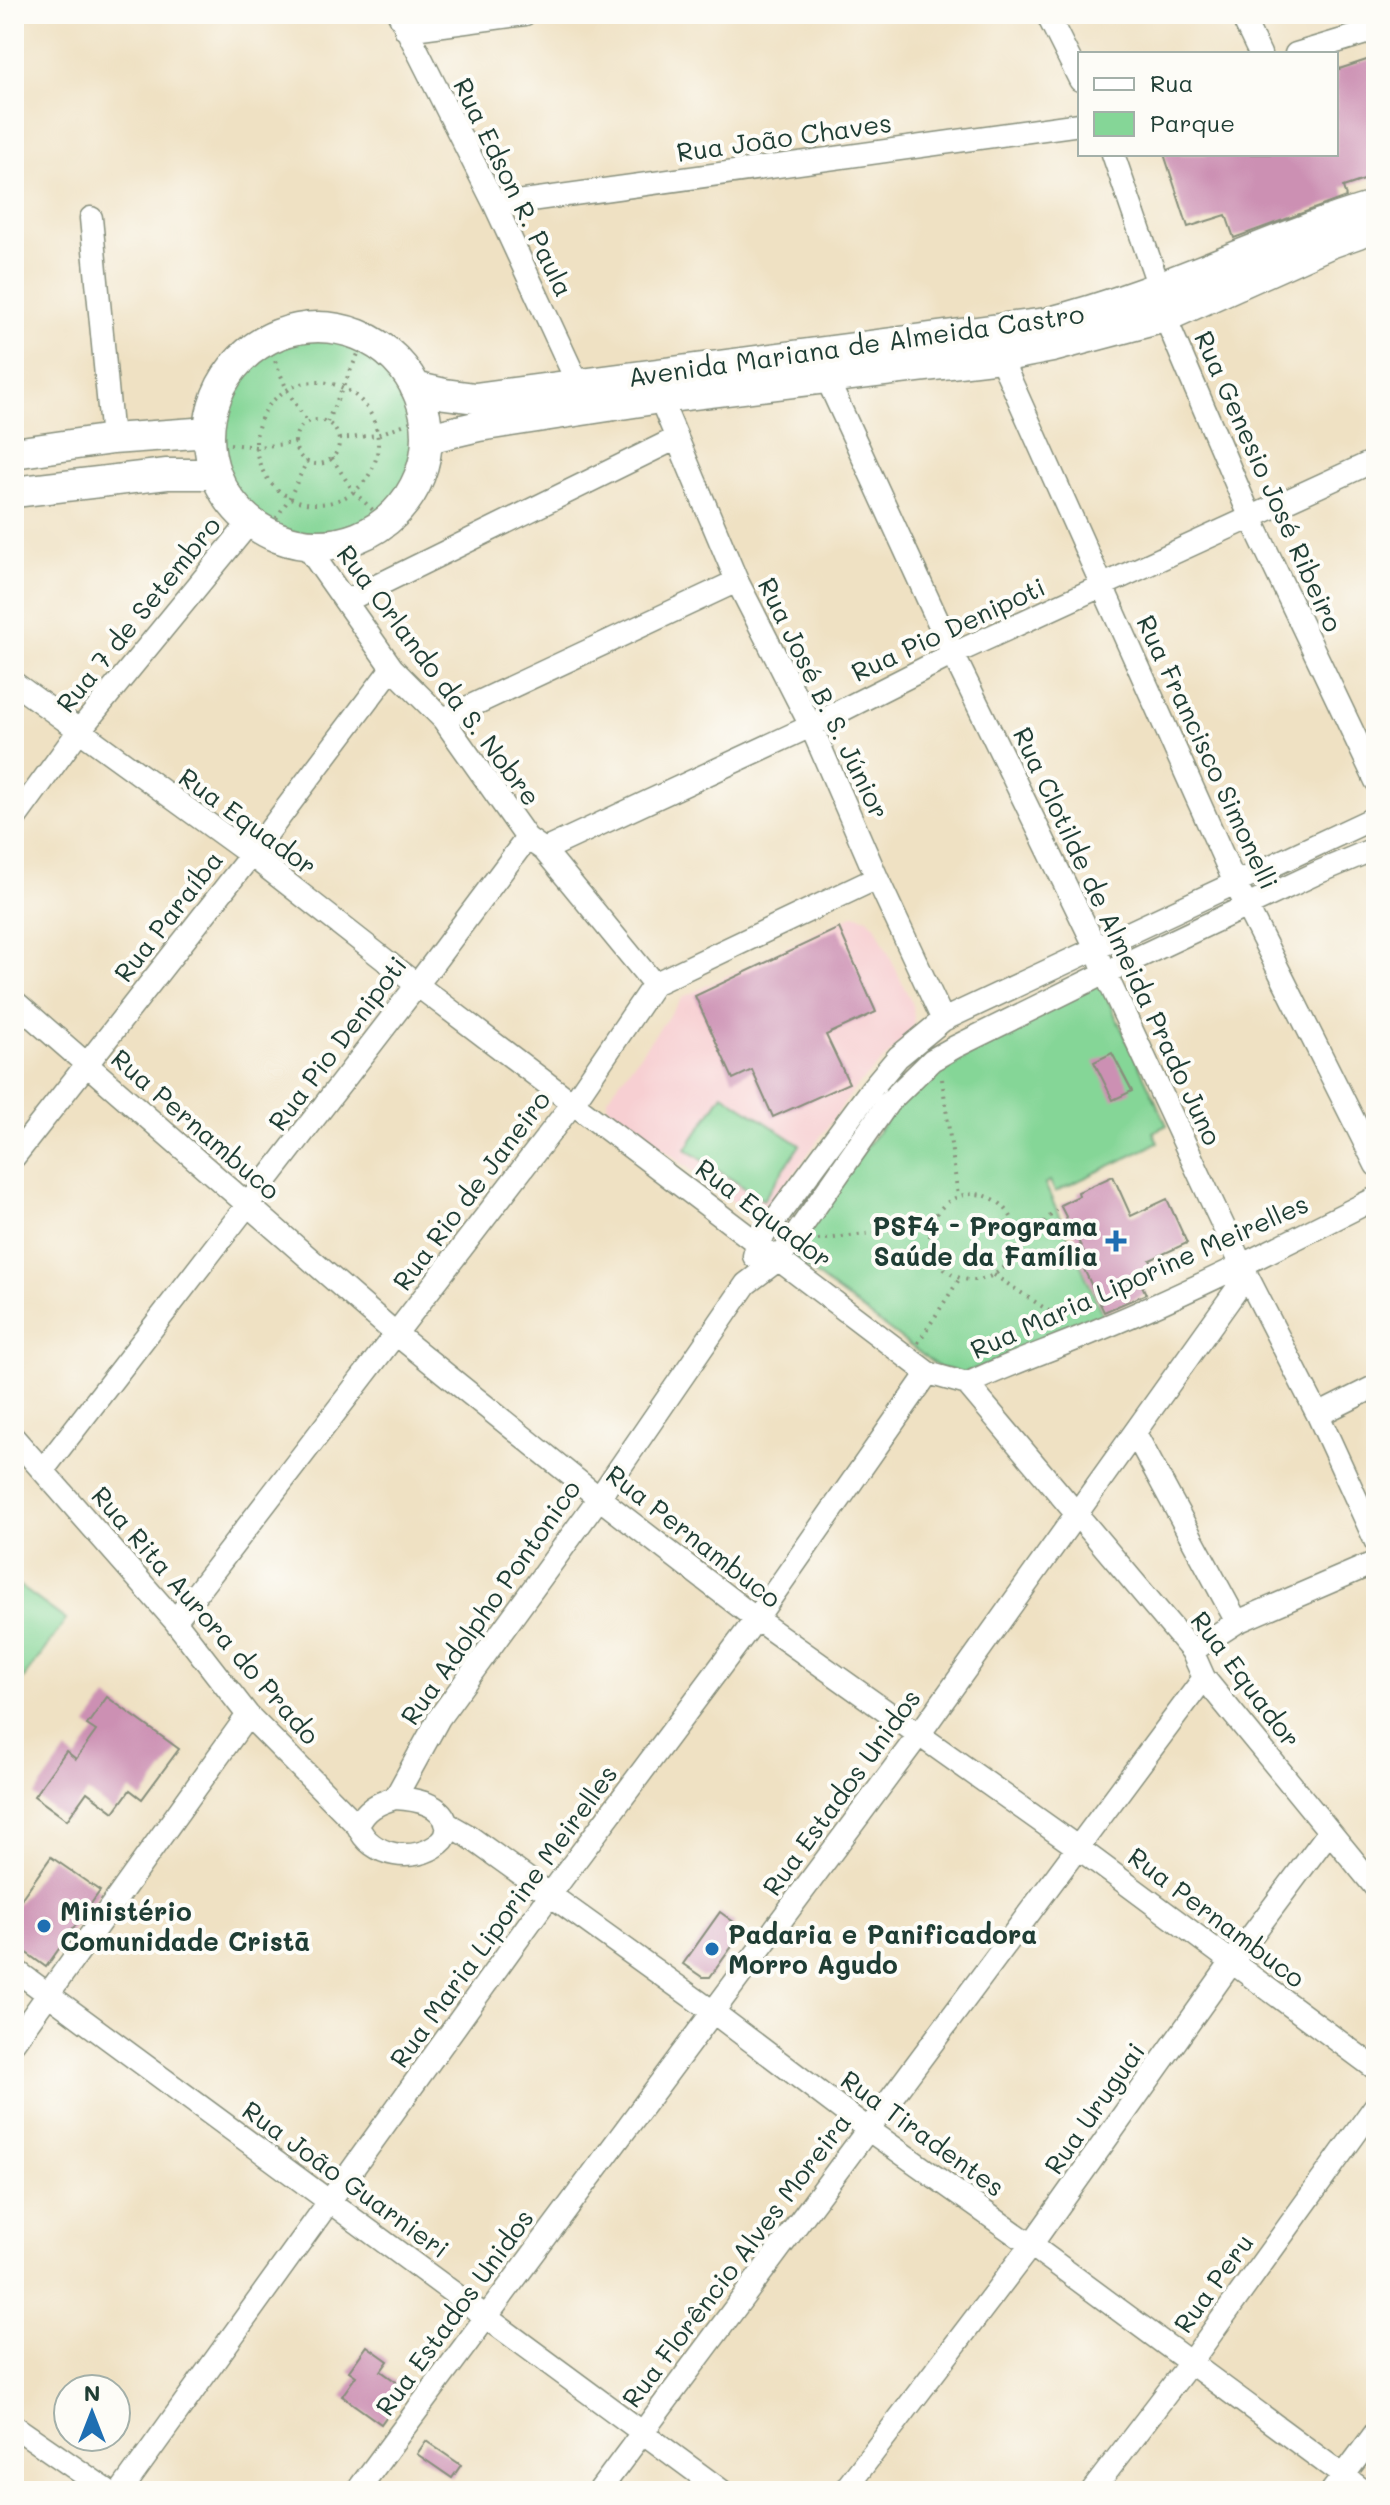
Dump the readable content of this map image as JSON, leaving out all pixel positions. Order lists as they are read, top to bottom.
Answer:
{
  "streets": {
    "main road": ["Avenida Mariana de Almeida Castro"],
    "street": [
      "Rua João Chaves",
      "Rua Edson R. Paula",
      "Rua Genesio José Ribeiro",
      "Rua 7 de Setembro",
      "Rua Pio Denipoti",
      "Rua Orlando da S. Nobre",
      "Rua José B. S. Júnior",
      "Rua Francisco Simonelli",
      "Rua Equador",
      "Rua Paraíba",
      "Rua Clotilde de Almeida Prado Juno",
      "Rua Pernambuco",
      "Rua Rio de Janeiro",
      "Rua Maria Liporine Meirelles",
      "Rua Adolpho Pontonico",
      "Rua Rita Aurora do Prado",
      "Rua Estados Unidos",
      "Rua Uruguai",
      "Rua Tiradentes",
      "Rua João Guarnieri",
      "Rua Florêncio Alves Moreira",
      "Rua Peru"
    ]
  },
  "crossings": [
    ["Rua João Chaves", "Rua Edson R. Paula"],
    ["Rua Edson R. Paula", "Avenida Mariana de Almeida Castro"],
    ["Avenida Mariana de Almeida Castro", "Rua Genesio José Ribeiro"],
    ["Avenida Mariana de Almeida Castro", "Rua José B. S. Júnior"],
    ["Avenida Mariana de Almeida Castro", "Rua Francisco Simonelli"],
    ["Avenida Mariana de Almeida Castro", "Rua Clotilde de Almeida Prado Juno"],
    ["Rua Genesio José Ribeiro", "Rua Pio Denipoti"],
    ["Rua 7 de Setembro", "Rua Equador"],
    ["Rua Pio Denipoti", "Rua Orlando da S. Nobre"],
    ["Rua Pio Denipoti", "Rua José B. S. Júnior"],
    ["Rua Pio Denipoti", "Rua Francisco Simonelli"],
    ["Rua Pio Denipoti", "Rua Equador"],
    ["Rua Pio Denipoti", "Rua Clotilde de Almeida Prado Juno"],
    ["Rua Pio Denipoti", "Rua Pernambuco"],
    ["Rua Pio Denipoti", "Rua Rita Aurora do Prado"],
    ["Rua Orlando da S. Nobre", "Rua Paraíba"],
    ["Rua Orlando da S. Nobre", "Rua Rio de Janeiro"],
    ["Rua José B. S. Júnior", "Rua Adolpho Pontonico"],
    ["Rua Francisco Simonelli", "Rua Adolpho Pontonico"],
    ["Rua Equador", "Rua Paraíba"],
    ["Rua Equador", "Rua Rio de Janeiro"],
    ["Rua Equador", "Rua Maria Liporine Meirelles"],
    ["Rua Equador", "Rua Adolpho Pontonico"],
    ["Rua Equador", "Rua Estados Unidos"],
    ["Rua Equador", "Rua Uruguai"],
    ["Rua Equador", "Rua Florêncio Alves Moreira"],
    ["Rua Paraíba", "Rua Pernambuco"],
    ["Rua Clotilde de Almeida Prado Juno", "Rua Maria Liporine Meirelles"],
    ["Rua Clotilde de Almeida Prado Juno", "Rua Adolpho Pontonico"],
    ["Rua Clotilde de Almeida Prado Juno", "Rua Estados Unidos"],
    ["Rua Pernambuco", "Rua Rio de Janeiro"],
    ["Rua Pernambuco", "Rua Maria Liporine Meirelles"],
    ["Rua Pernambuco", "Rua Adolpho Pontonico"],
    ["Rua Pernambuco", "Rua Estados Unidos"],
    ["Rua Pernambuco", "Rua Uruguai"],
    ["Rua Pernambuco", "Rua Florêncio Alves Moreira"],
    ["Rua Rio de Janeiro", "Rua Rita Aurora do Prado"],
    ["Rua Maria Liporine Meirelles", "Rua Estados Unidos"],
    ["Rua Maria Liporine Meirelles", "Rua Tiradentes"],
    ["Rua Maria Liporine Meirelles", "Rua João Guarnieri"],
    ["Rua Adolpho Pontonico", "Rua Rita Aurora do Prado"],
    ["Rua Adolpho Pontonico", "Rua Tiradentes"],
    ["Rua Rita Aurora do Prado", "Rua Tiradentes"],
    ["Rua Estados Unidos", "Rua Tiradentes"],
    ["Rua Estados Unidos", "Rua João Guarnieri"],
    ["Rua Uruguai", "Rua Tiradentes"],
    ["Rua Tiradentes", "Rua Florêncio Alves Moreira"],
    ["Rua Tiradentes", "Rua Peru"],
    ["Rua João Guarnieri", "Rua Florêncio Alves Moreira"]
  ],
  "places": {
    "health": ["PSF4 - Programa Saúde da Família"],
    "other": ["Ministério Comunidade Cristã", "Padaria e Panificadora Morro Agudo"]
  },
  "legend": ["Rua", "Parque"],
  "north": "top"
}
